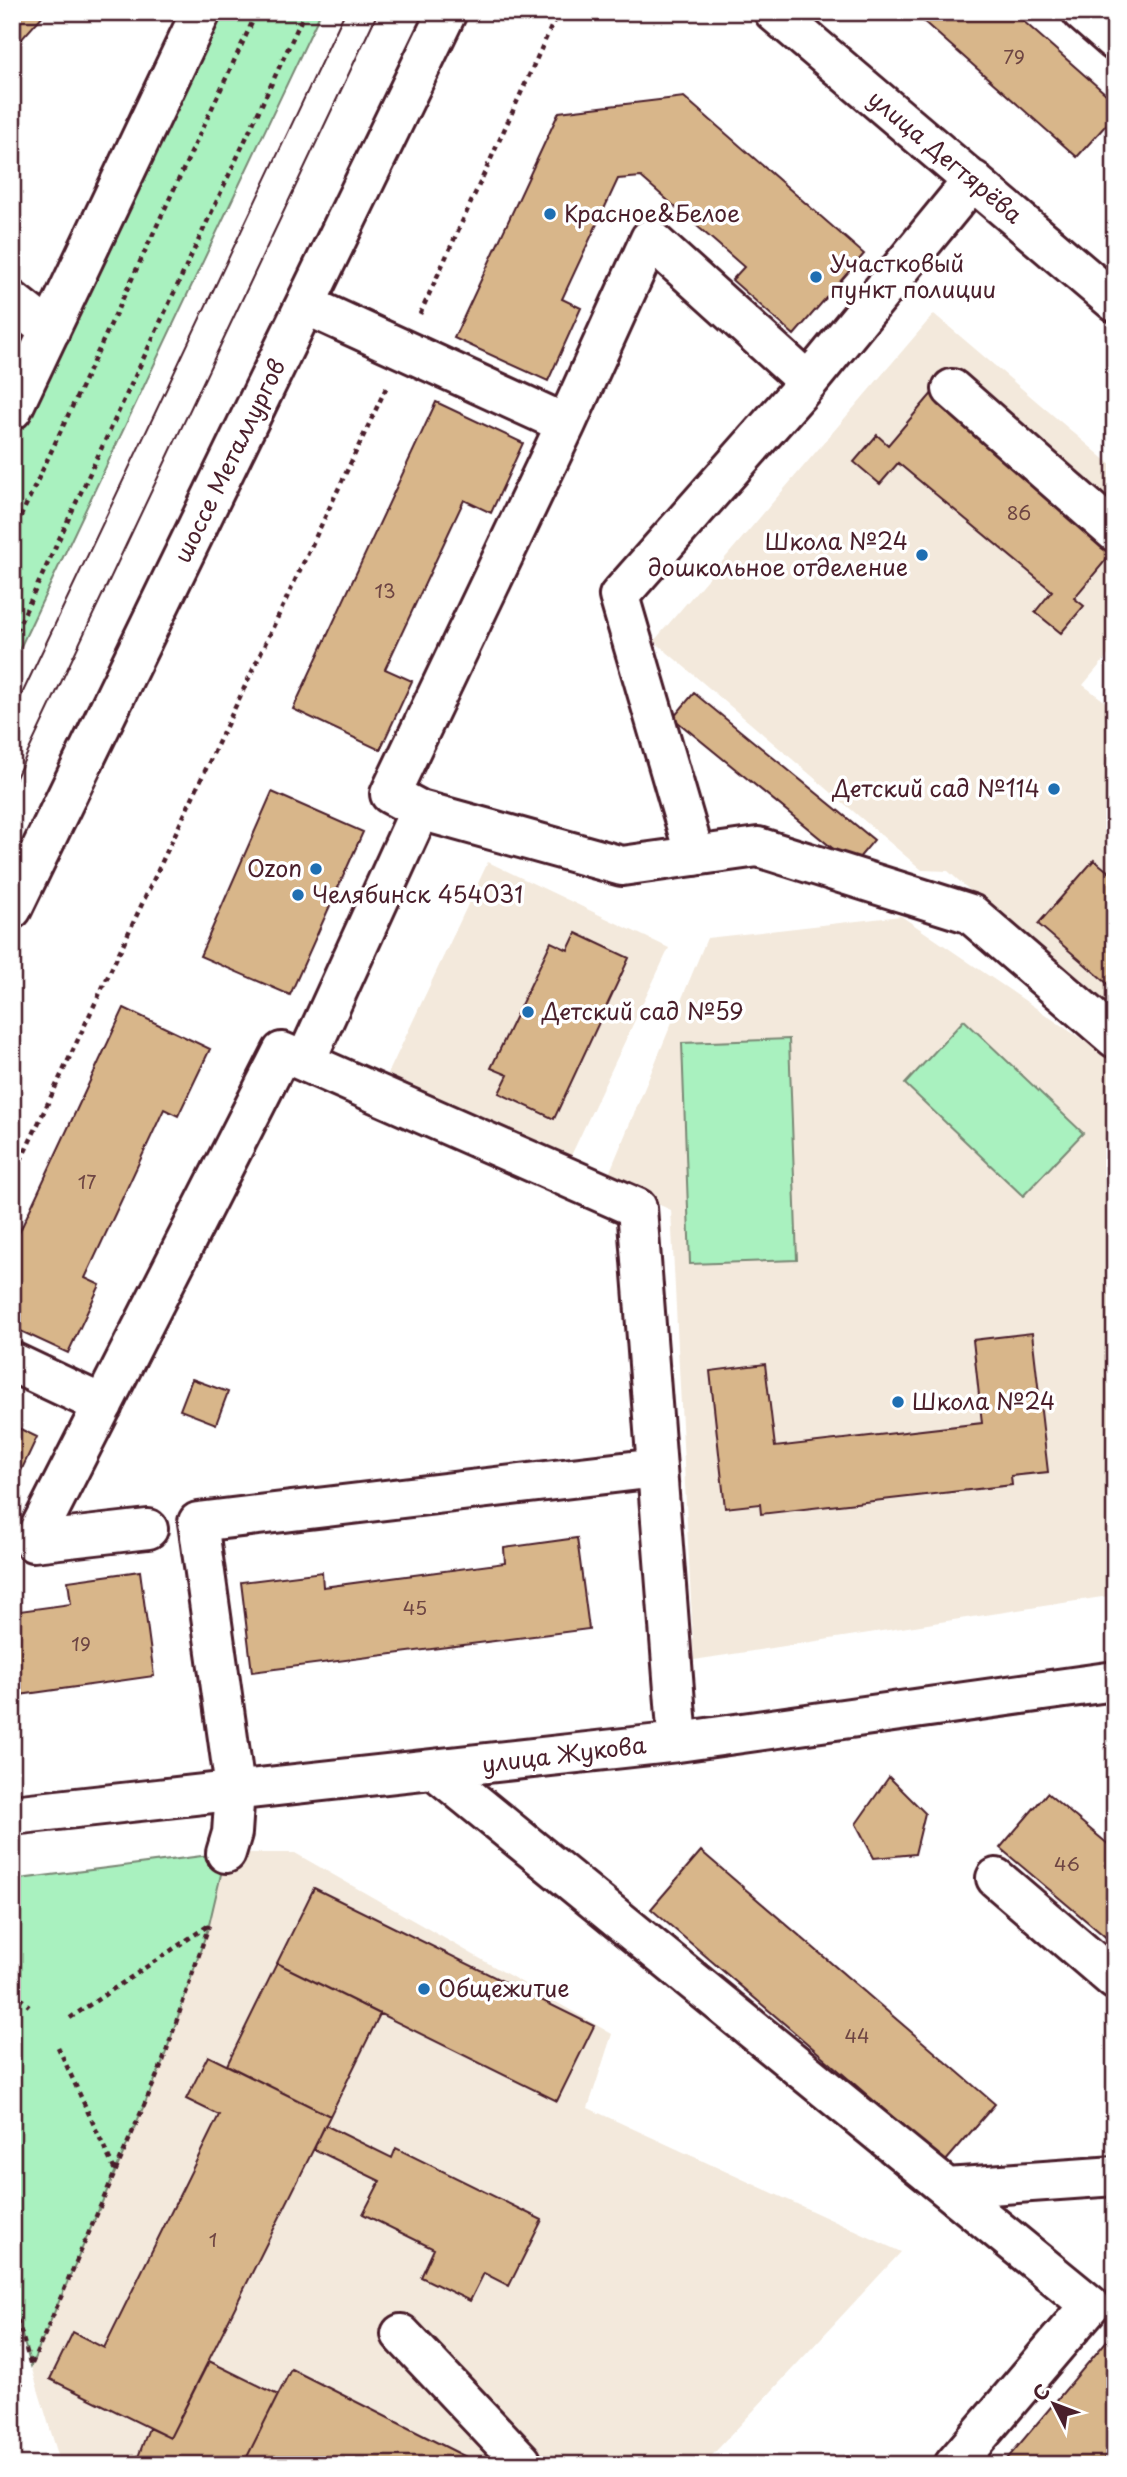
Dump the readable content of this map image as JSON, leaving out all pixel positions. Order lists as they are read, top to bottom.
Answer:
{
  "streets": {
    "street": ["улица Дегтярёва", "шоссе Металлургов", "улица Жукова"]
  },
  "places": [
    "Красное&Белое",
    "Участковый пункт полиции",
    "Школа №24 дошкольное отделение",
    "Детский сад №114",
    "Ozon",
    "Челябинск 454031",
    "Детский сад №59",
    "Школа №24",
    "Общежитие"
  ],
  "house_numbers": [
    "79",
    "86",
    "13",
    "17",
    "45",
    "19",
    "46",
    "44",
    "1"
  ],
  "north": "top left"
}
